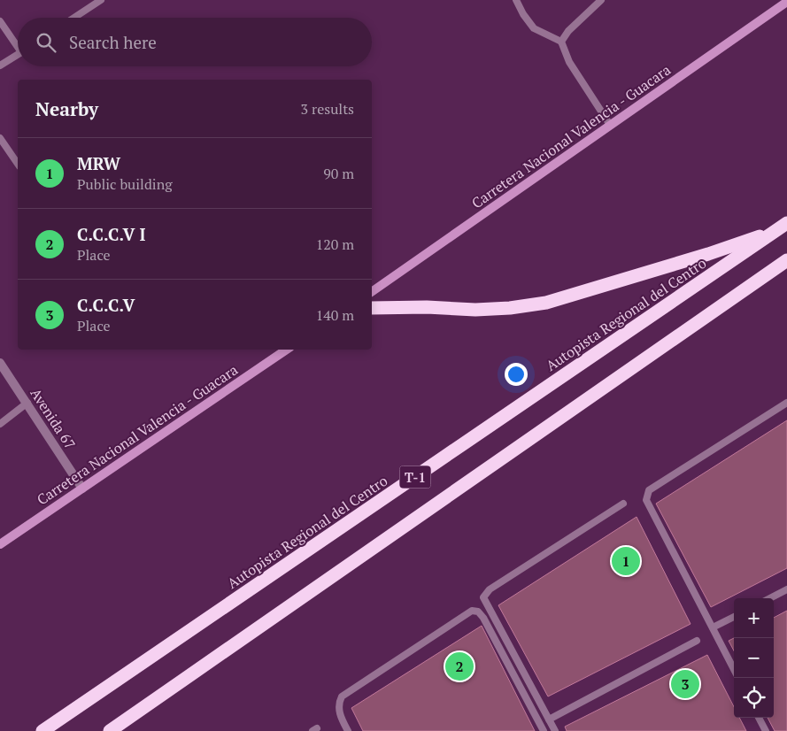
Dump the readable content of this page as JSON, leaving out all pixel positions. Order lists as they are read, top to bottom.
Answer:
{
  "streets": {
    "highway": ["Autopista Regional del Centro", "T-1"],
    "main road": ["Carretera Nacional Valencia - Guacara"],
    "street": ["Avenida 67"]
  },
  "crossings": [
    ["Carretera Nacional Valencia - Guacara", "Avenida 67"]
  ],
  "page": {
    "search": "Search here",
    "heading": ["Nearby", "3 results"],
    "list": [
      {
        "mark": "1",
        "name": "MRW",
        "note": "Public building",
        "value": "90 m"
      },
      {
        "mark": "2",
        "name": "C.C.C.V I",
        "note": "Place",
        "value": "120 m"
      },
      {
        "mark": "3",
        "name": "C.C.C.V",
        "note": "Place",
        "value": "140 m"
      }
    ],
    "pins": ["1", "2", "3"],
    "map_buttons": ["+", "−"]
  }
}
